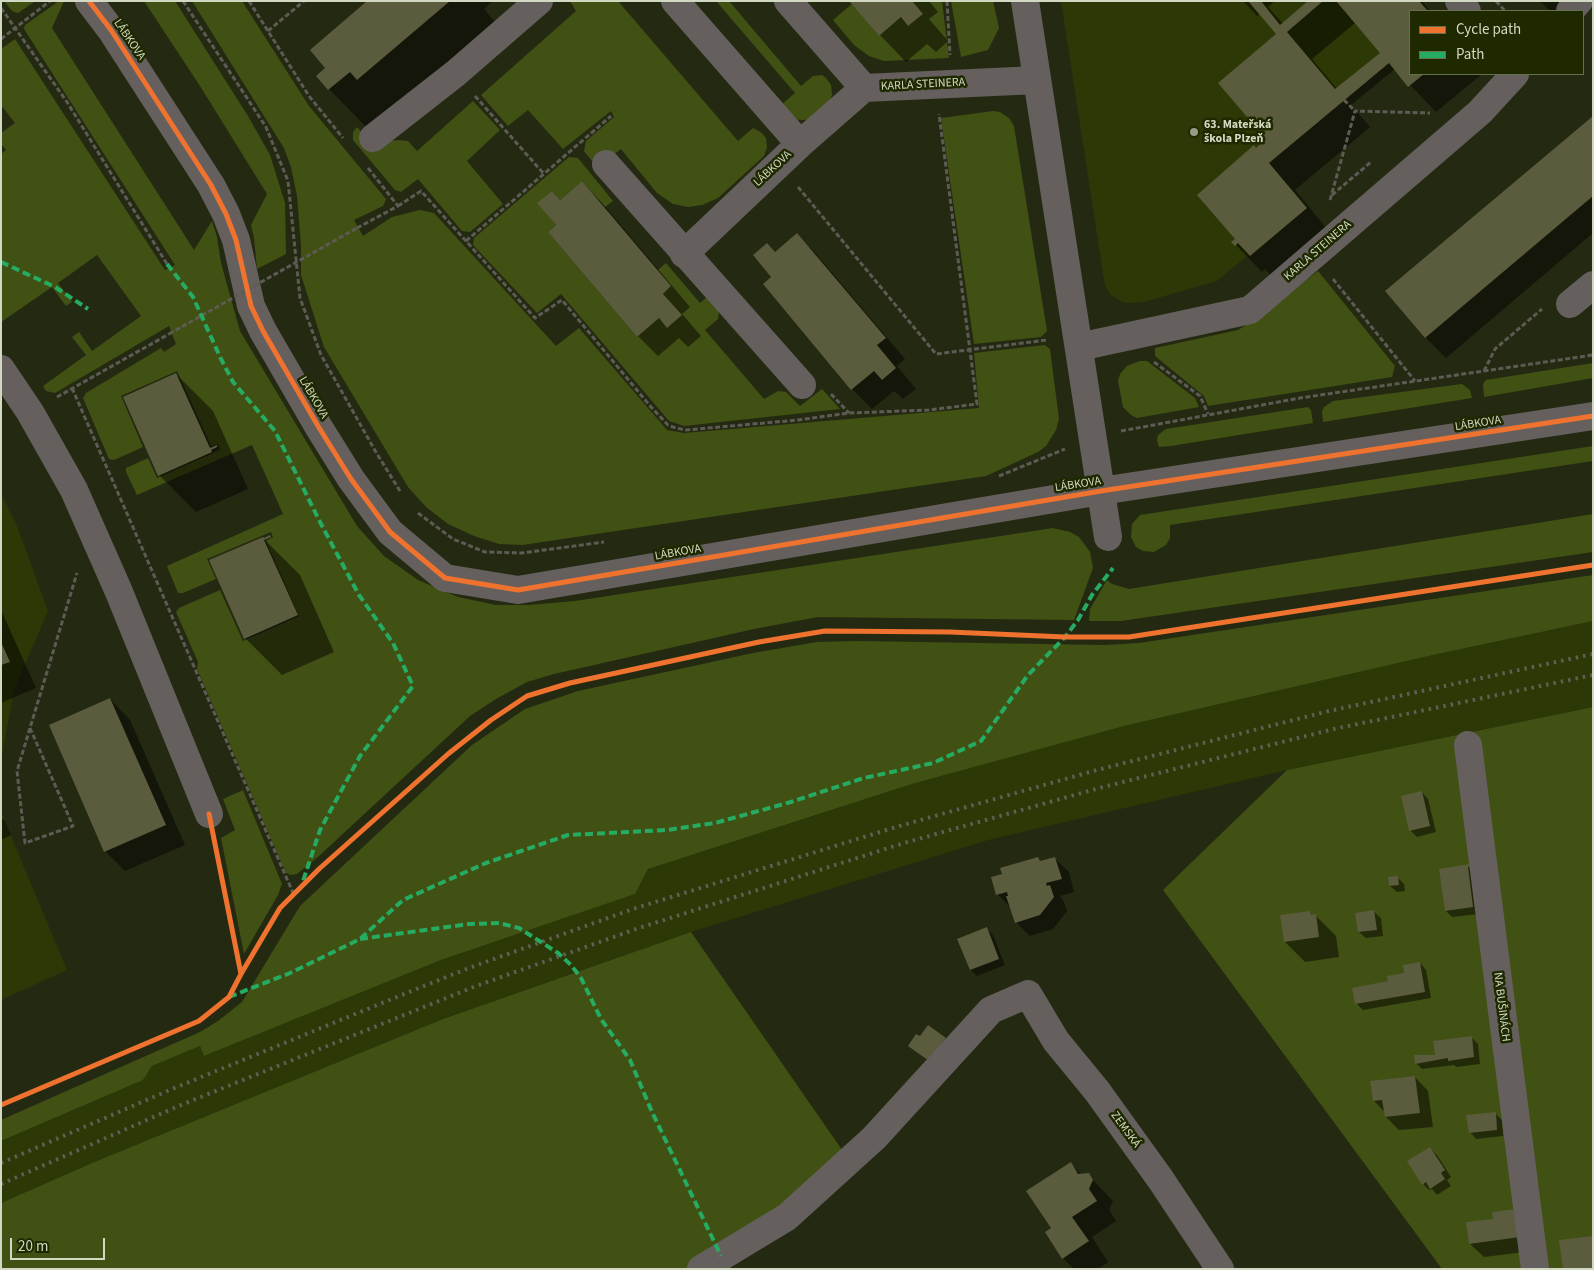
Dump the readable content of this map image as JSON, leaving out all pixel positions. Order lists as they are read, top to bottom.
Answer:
{
  "streets": {
    "street": [
      "LÁBKOVA",
      "KARLA STEINERA",
      "NA BUŠINÁCH",
      "ZEMSKÁ"
    ]
  },
  "crossings": [
    ["LÁBKOVA", "KARLA STEINERA"]
  ],
  "places": ["63. Mateřská škola Plzeň"],
  "legend": ["Cycle path", "Path"],
  "scale_bar": "20 m"
}
